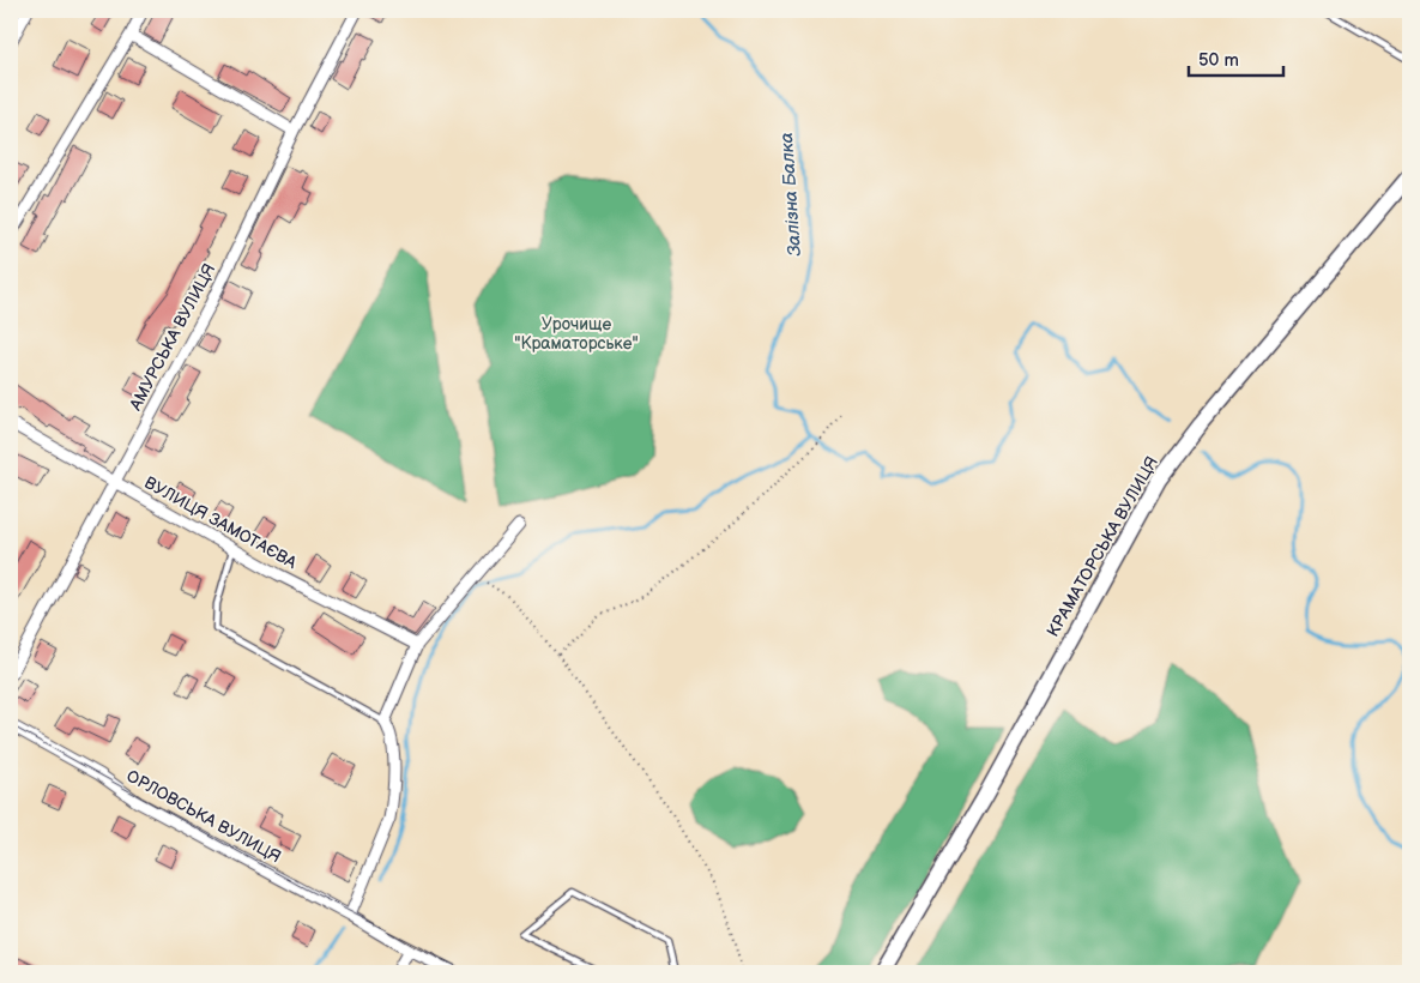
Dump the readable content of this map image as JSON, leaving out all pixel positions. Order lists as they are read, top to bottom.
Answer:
{
  "streets": {
    "street": [
      "АМУРСЬКА ВУЛИЦЯ",
      "ВУЛИЦЯ ЗАМОТАЄВА",
      "КРАМАТОРСЬКА ВУЛИЦЯ",
      "ОРЛОВСЬКА ВУЛИЦЯ"
    ]
  },
  "crossings": [
    ["АМУРСЬКА ВУЛИЦЯ", "ВУЛИЦЯ ЗАМОТАЄВА"]
  ],
  "water": ["Залізна Балка"],
  "parks": ["Урочище \"Краматорське\""],
  "scale_bar": "50 m"
}
